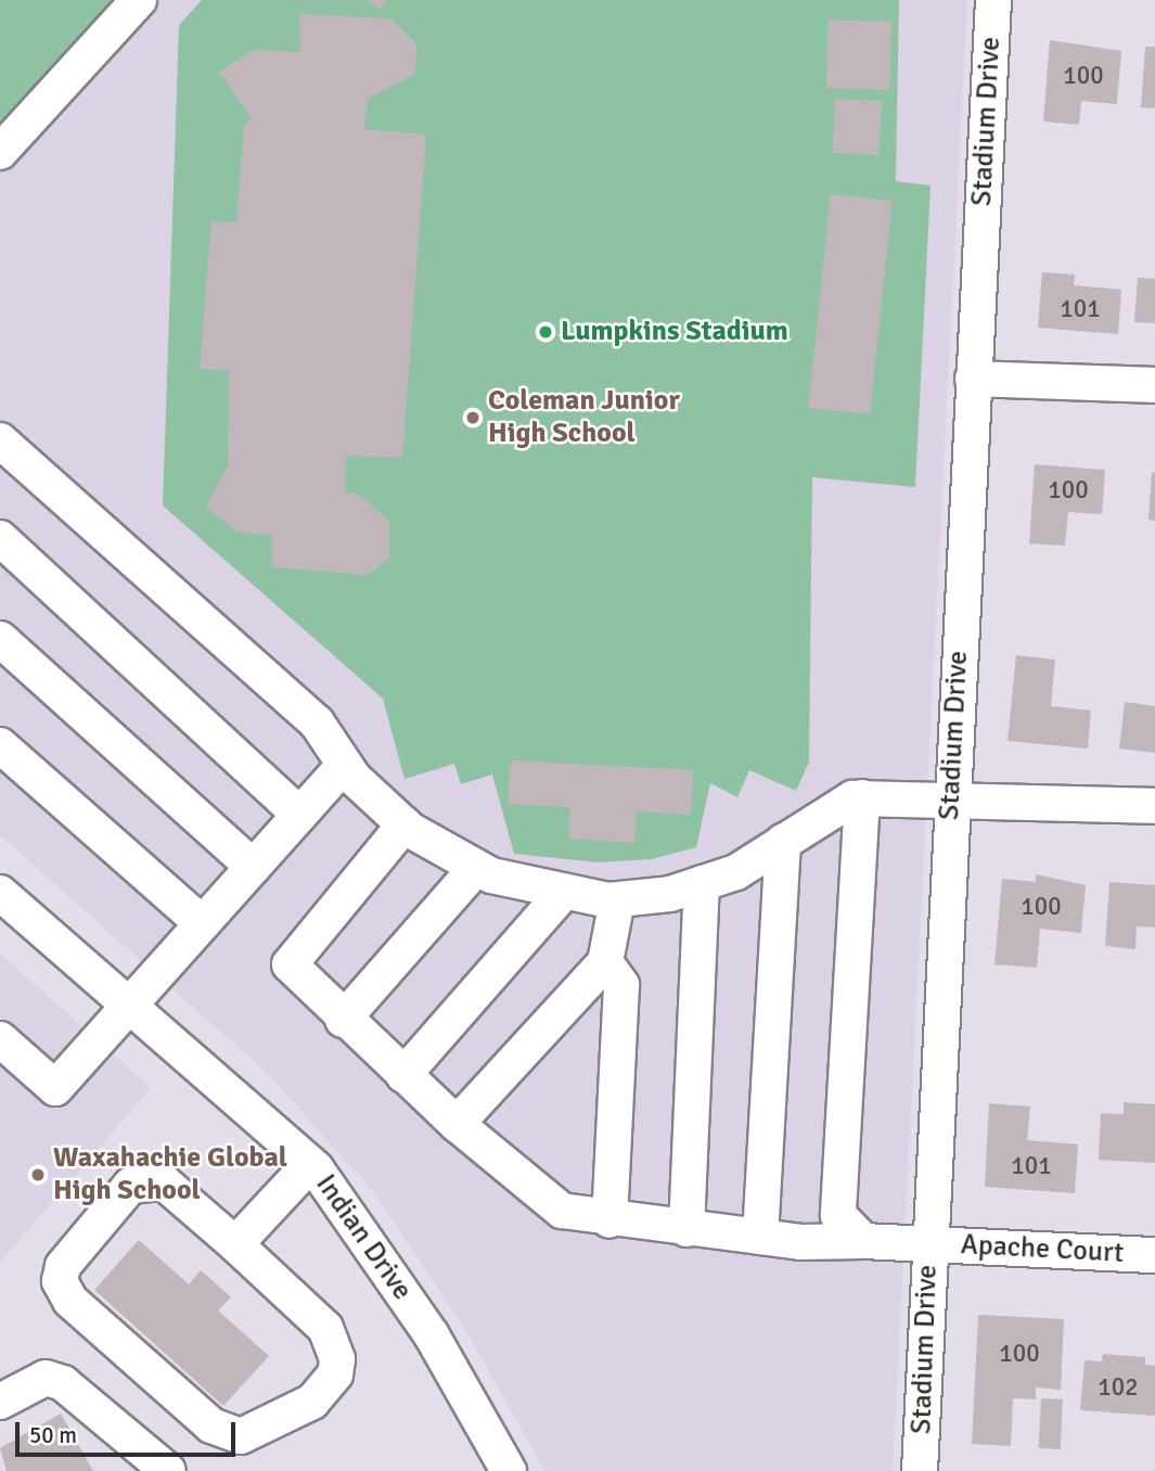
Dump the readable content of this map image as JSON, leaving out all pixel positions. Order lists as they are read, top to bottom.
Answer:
{
  "streets": {
    "street": ["Stadium Drive", "Indian Drive", "Apache Court"]
  },
  "crossings": [
    ["Stadium Drive", "Apache Court"]
  ],
  "places": ["Lumpkins Stadium", "Coleman Junior High School", "Waxahachie Global High School"],
  "house_numbers": [
    "100",
    "101",
    "100",
    "100",
    "101",
    "100",
    "102"
  ],
  "scale_bar": "50 m"
}
